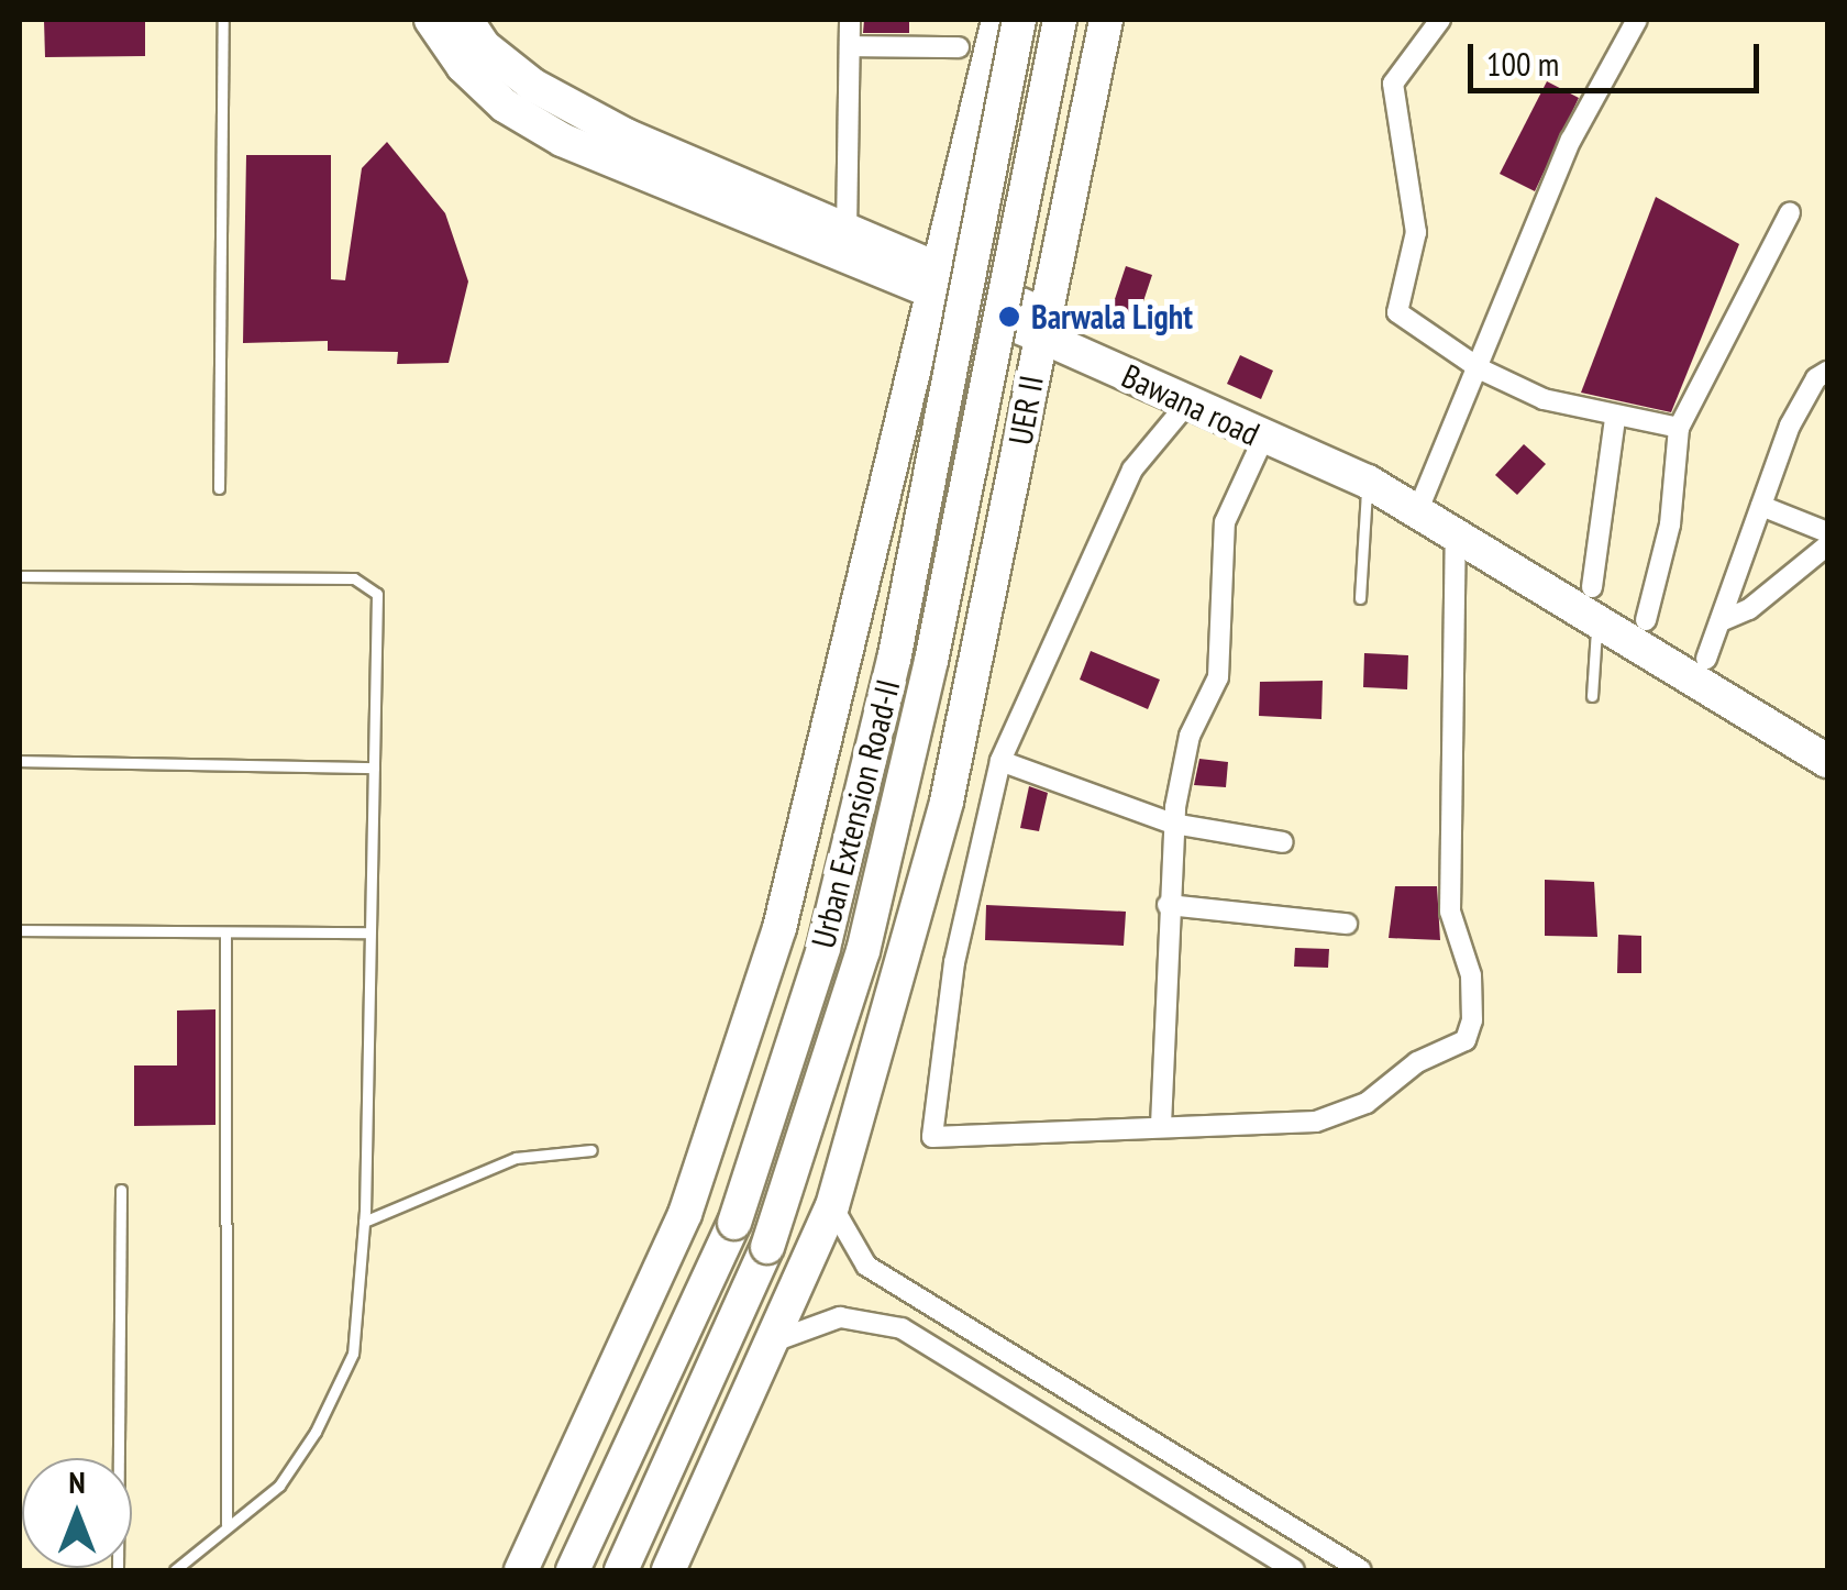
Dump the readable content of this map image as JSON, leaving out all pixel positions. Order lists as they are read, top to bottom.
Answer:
{
  "streets": {
    "main road": ["Bawana road", "UER II", "Urban Extension Road-II"]
  },
  "crossings": [
    ["Bawana road", "UER II"]
  ],
  "places": ["Barwala Light"],
  "scale_bar": "100 m",
  "north": "top"
}
